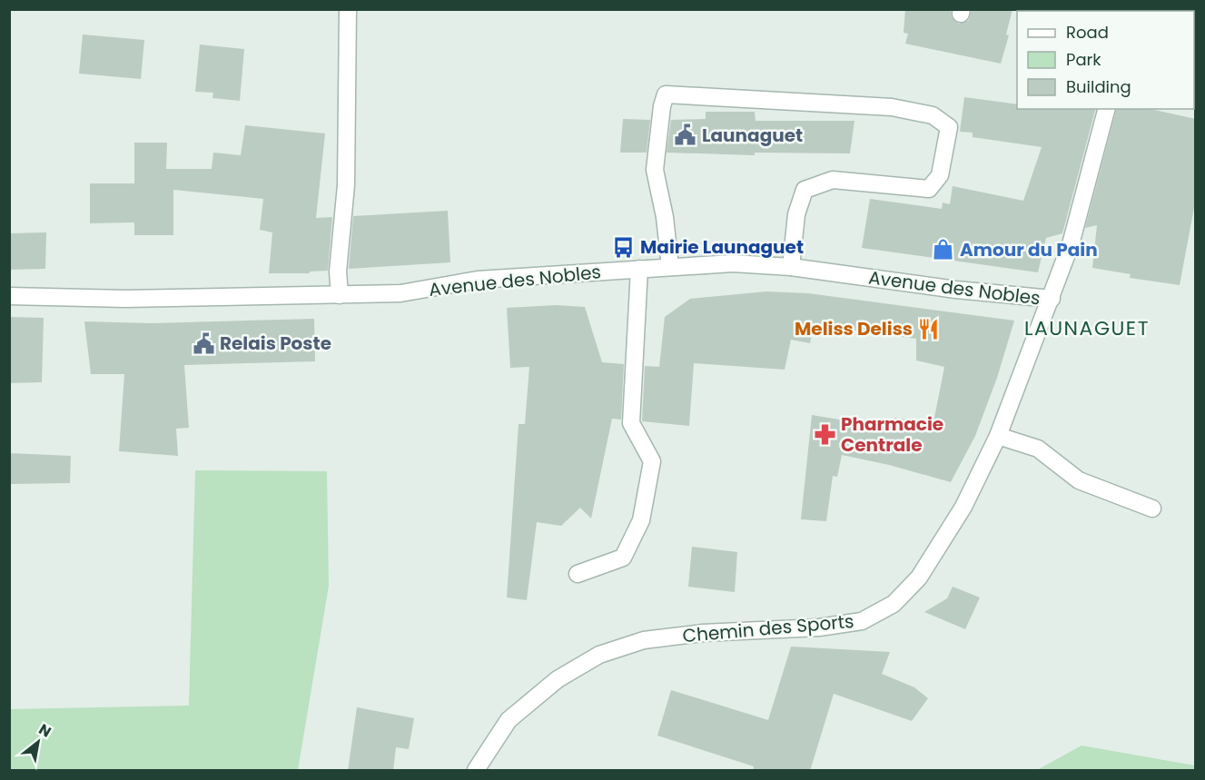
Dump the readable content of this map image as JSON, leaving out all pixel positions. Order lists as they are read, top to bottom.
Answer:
{
  "streets": {
    "street": ["Avenue des Nobles", "Chemin des Sports"]
  },
  "crossings": [
    ["Avenue des Nobles", "Chemin des Sports"]
  ],
  "districts": ["LAUNAGUET"],
  "places": {
    "public building": ["Launaguet", "Relais Poste"],
    "bus stop": ["Mairie Launaguet"],
    "shop": ["Amour du Pain"],
    "restaurant": ["Meliss Deliss"],
    "pharmacy": ["Pharmacie Centrale"]
  },
  "legend": ["Road", "Park", "Building"],
  "north": "top right"
}
